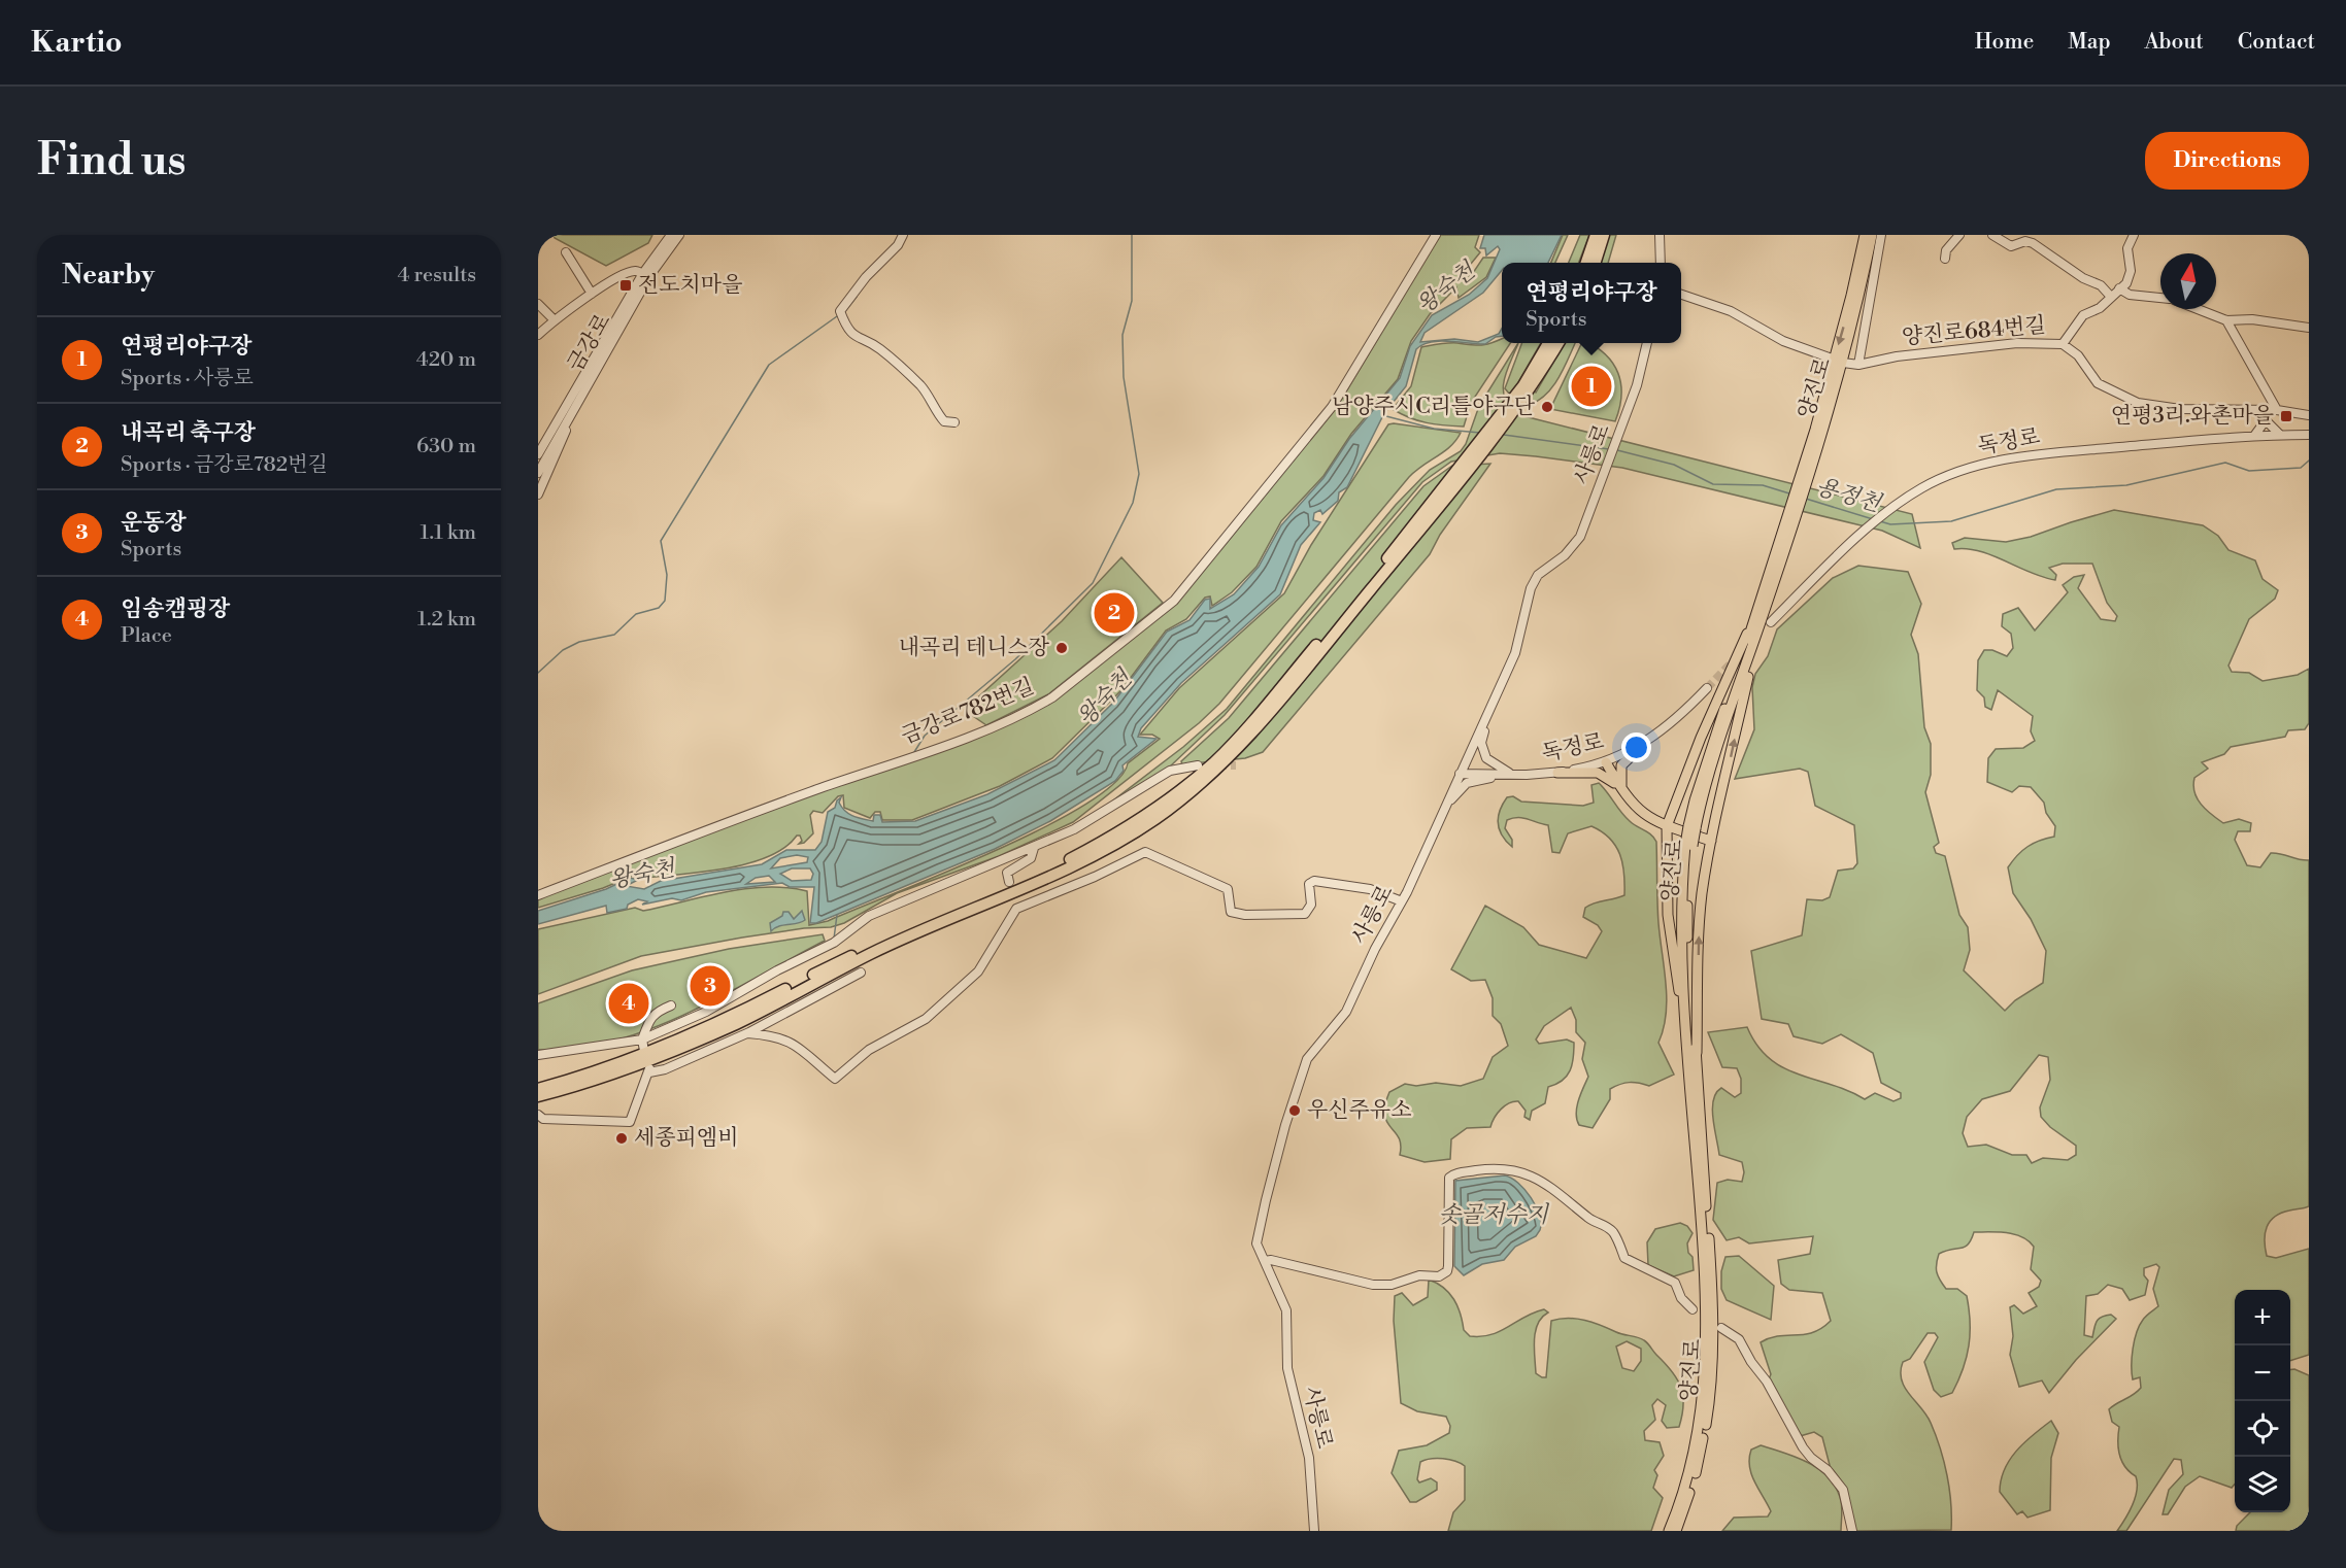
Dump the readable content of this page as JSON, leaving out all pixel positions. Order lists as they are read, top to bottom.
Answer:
{
  "streets": {
    "main road": ["양진로"],
    "street": [
      "양진로684번길",
      "금강로",
      "독정로",
      "사릉로",
      "금강로782번길"
    ]
  },
  "crossings": [
    ["양진로684번길", "양진로"],
    ["독정로", "사릉로"]
  ],
  "water": ["왕숙천", "용정천", "솟골저수지"],
  "places": {
    "transit": ["전도치마을", "연평3리.와촌마을"],
    "other": [
      "남양주시C리틀야구단",
      "내곡리 테니스장",
      "우신주유소",
      "세종피엠비"
    ]
  },
  "north": "top",
  "page": {
    "header": "Kartio",
    "nav": [
      "Home",
      "Map",
      "About",
      "Contact"
    ],
    "buttons": "Directions",
    "title": "Find us",
    "heading": ["Nearby", "4 results"],
    "popup": ["연평리야구장", "Sports"],
    "list": [
      {
        "mark": "1",
        "name": "연평리야구장",
        "note": "Sports · 사릉로",
        "value": "420 m"
      },
      {
        "mark": "2",
        "name": "내곡리 축구장",
        "note": "Sports · 금강로782번길",
        "value": "630 m"
      },
      {
        "mark": "3",
        "name": "운동장",
        "note": "Sports",
        "value": "1.1 km"
      },
      {
        "mark": "4",
        "name": "임송캠핑장",
        "note": "Place",
        "value": "1.2 km"
      }
    ],
    "pins": [
      "1",
      "2",
      "3",
      "4"
    ],
    "map_buttons": ["+", "−"]
  }
}
